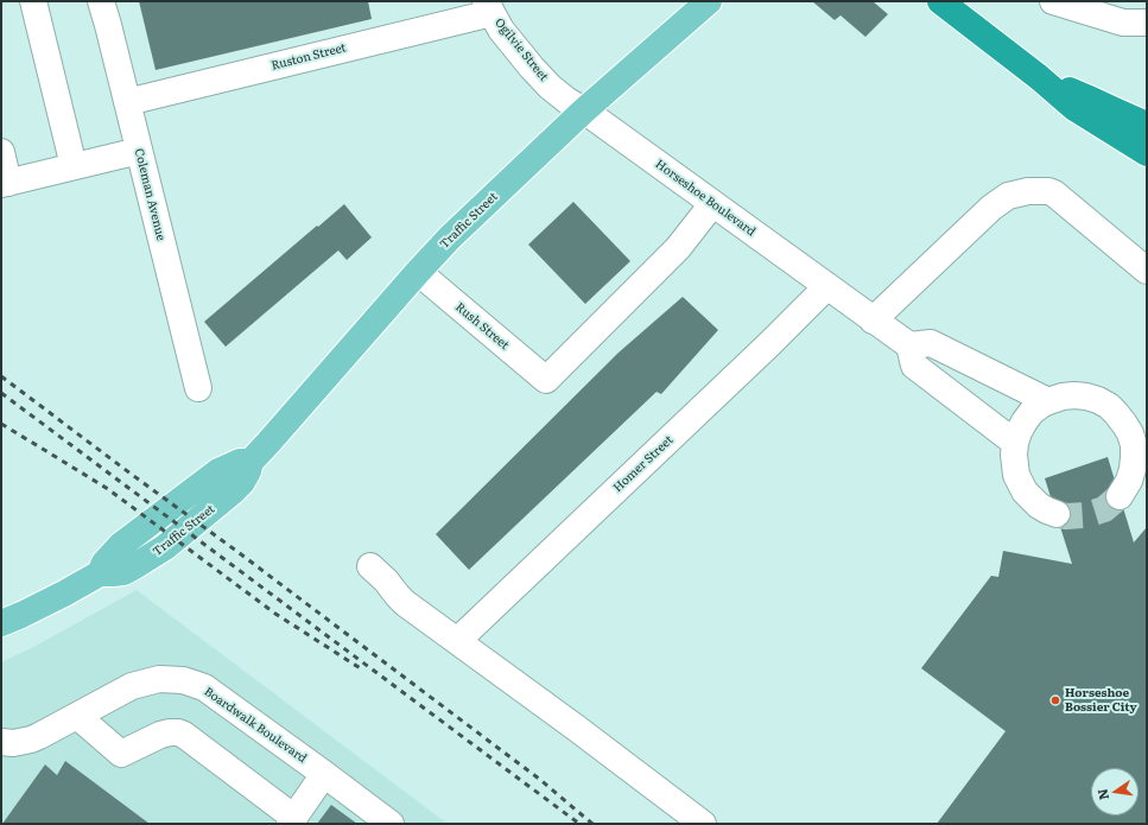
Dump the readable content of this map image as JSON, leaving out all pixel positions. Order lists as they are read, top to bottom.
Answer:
{
  "streets": {
    "main road": ["Traffic Street"],
    "street": [
      "Ogilvie Street",
      "Ruston Street",
      "Coleman Avenue",
      "Horseshoe Boulevard",
      "Rush Street",
      "Homer Street",
      "Boardwalk Boulevard"
    ]
  },
  "crossings": [
    ["Ogilvie Street", "Ruston Street"],
    ["Ogilvie Street", "Horseshoe Boulevard"],
    ["Ogilvie Street", "Traffic Street"],
    ["Ruston Street", "Coleman Avenue"],
    ["Horseshoe Boulevard", "Traffic Street"],
    ["Horseshoe Boulevard", "Rush Street"],
    ["Horseshoe Boulevard", "Homer Street"],
    ["Traffic Street", "Rush Street"]
  ],
  "places": ["Horseshoe Bossier City"],
  "north": "left"
}
